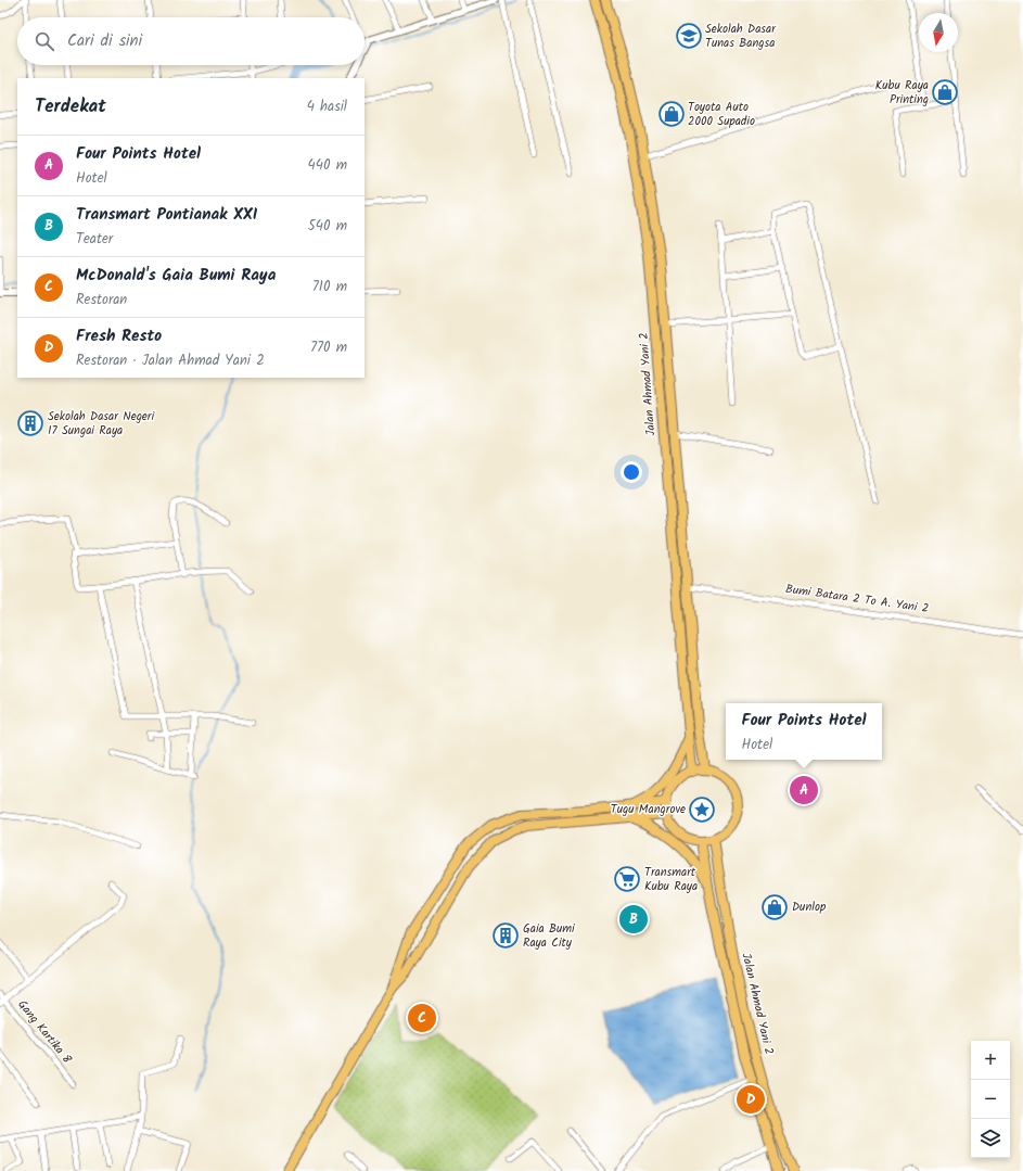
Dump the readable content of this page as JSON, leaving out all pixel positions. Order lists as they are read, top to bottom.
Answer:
{
  "streets": {
    "highway": ["Jalan Ahmad Yani 2"],
    "street": ["Bumi Batara 2 To A. Yani 2", "Gang Kartika 8"]
  },
  "crossings": [
    ["Jalan Ahmad Yani 2", "Bumi Batara 2 To A. Yani 2"]
  ],
  "places": {
    "school or university": ["Sekolah Dasar Tunas Bangsa"],
    "shop": ["Kubu Raya Printing", "Toyota Auto 2000 Supadio", "Dunlop"],
    "building": ["Sekolah Dasar Negeri 17 Sungai Raya", "Gaia Bumi Raya City"],
    "place": ["Tugu Mangrove"],
    "supermarket": ["Transmart Kubu Raya"]
  },
  "north": "bottom",
  "page": {
    "search": "Cari di sini",
    "heading": ["Terdekat", "4 hasil"],
    "list": [
      {
        "mark": "A",
        "name": "Four Points Hotel",
        "note": "Hotel",
        "value": "440 m"
      },
      {
        "mark": "B",
        "name": "Transmart Pontianak XXI",
        "note": "Teater",
        "value": "540 m"
      },
      {
        "mark": "C",
        "name": "McDonald's Gaia Bumi Raya",
        "note": "Restoran",
        "value": "710 m"
      },
      {
        "mark": "D",
        "name": "Fresh Resto",
        "note": "Restoran · Jalan Ahmad Yani 2",
        "value": "770 m"
      }
    ],
    "popup": ["Four Points Hotel", "Hotel"],
    "pins": [
      "A",
      "B",
      "C",
      "D"
    ],
    "map_buttons": ["+", "−"]
  }
}
